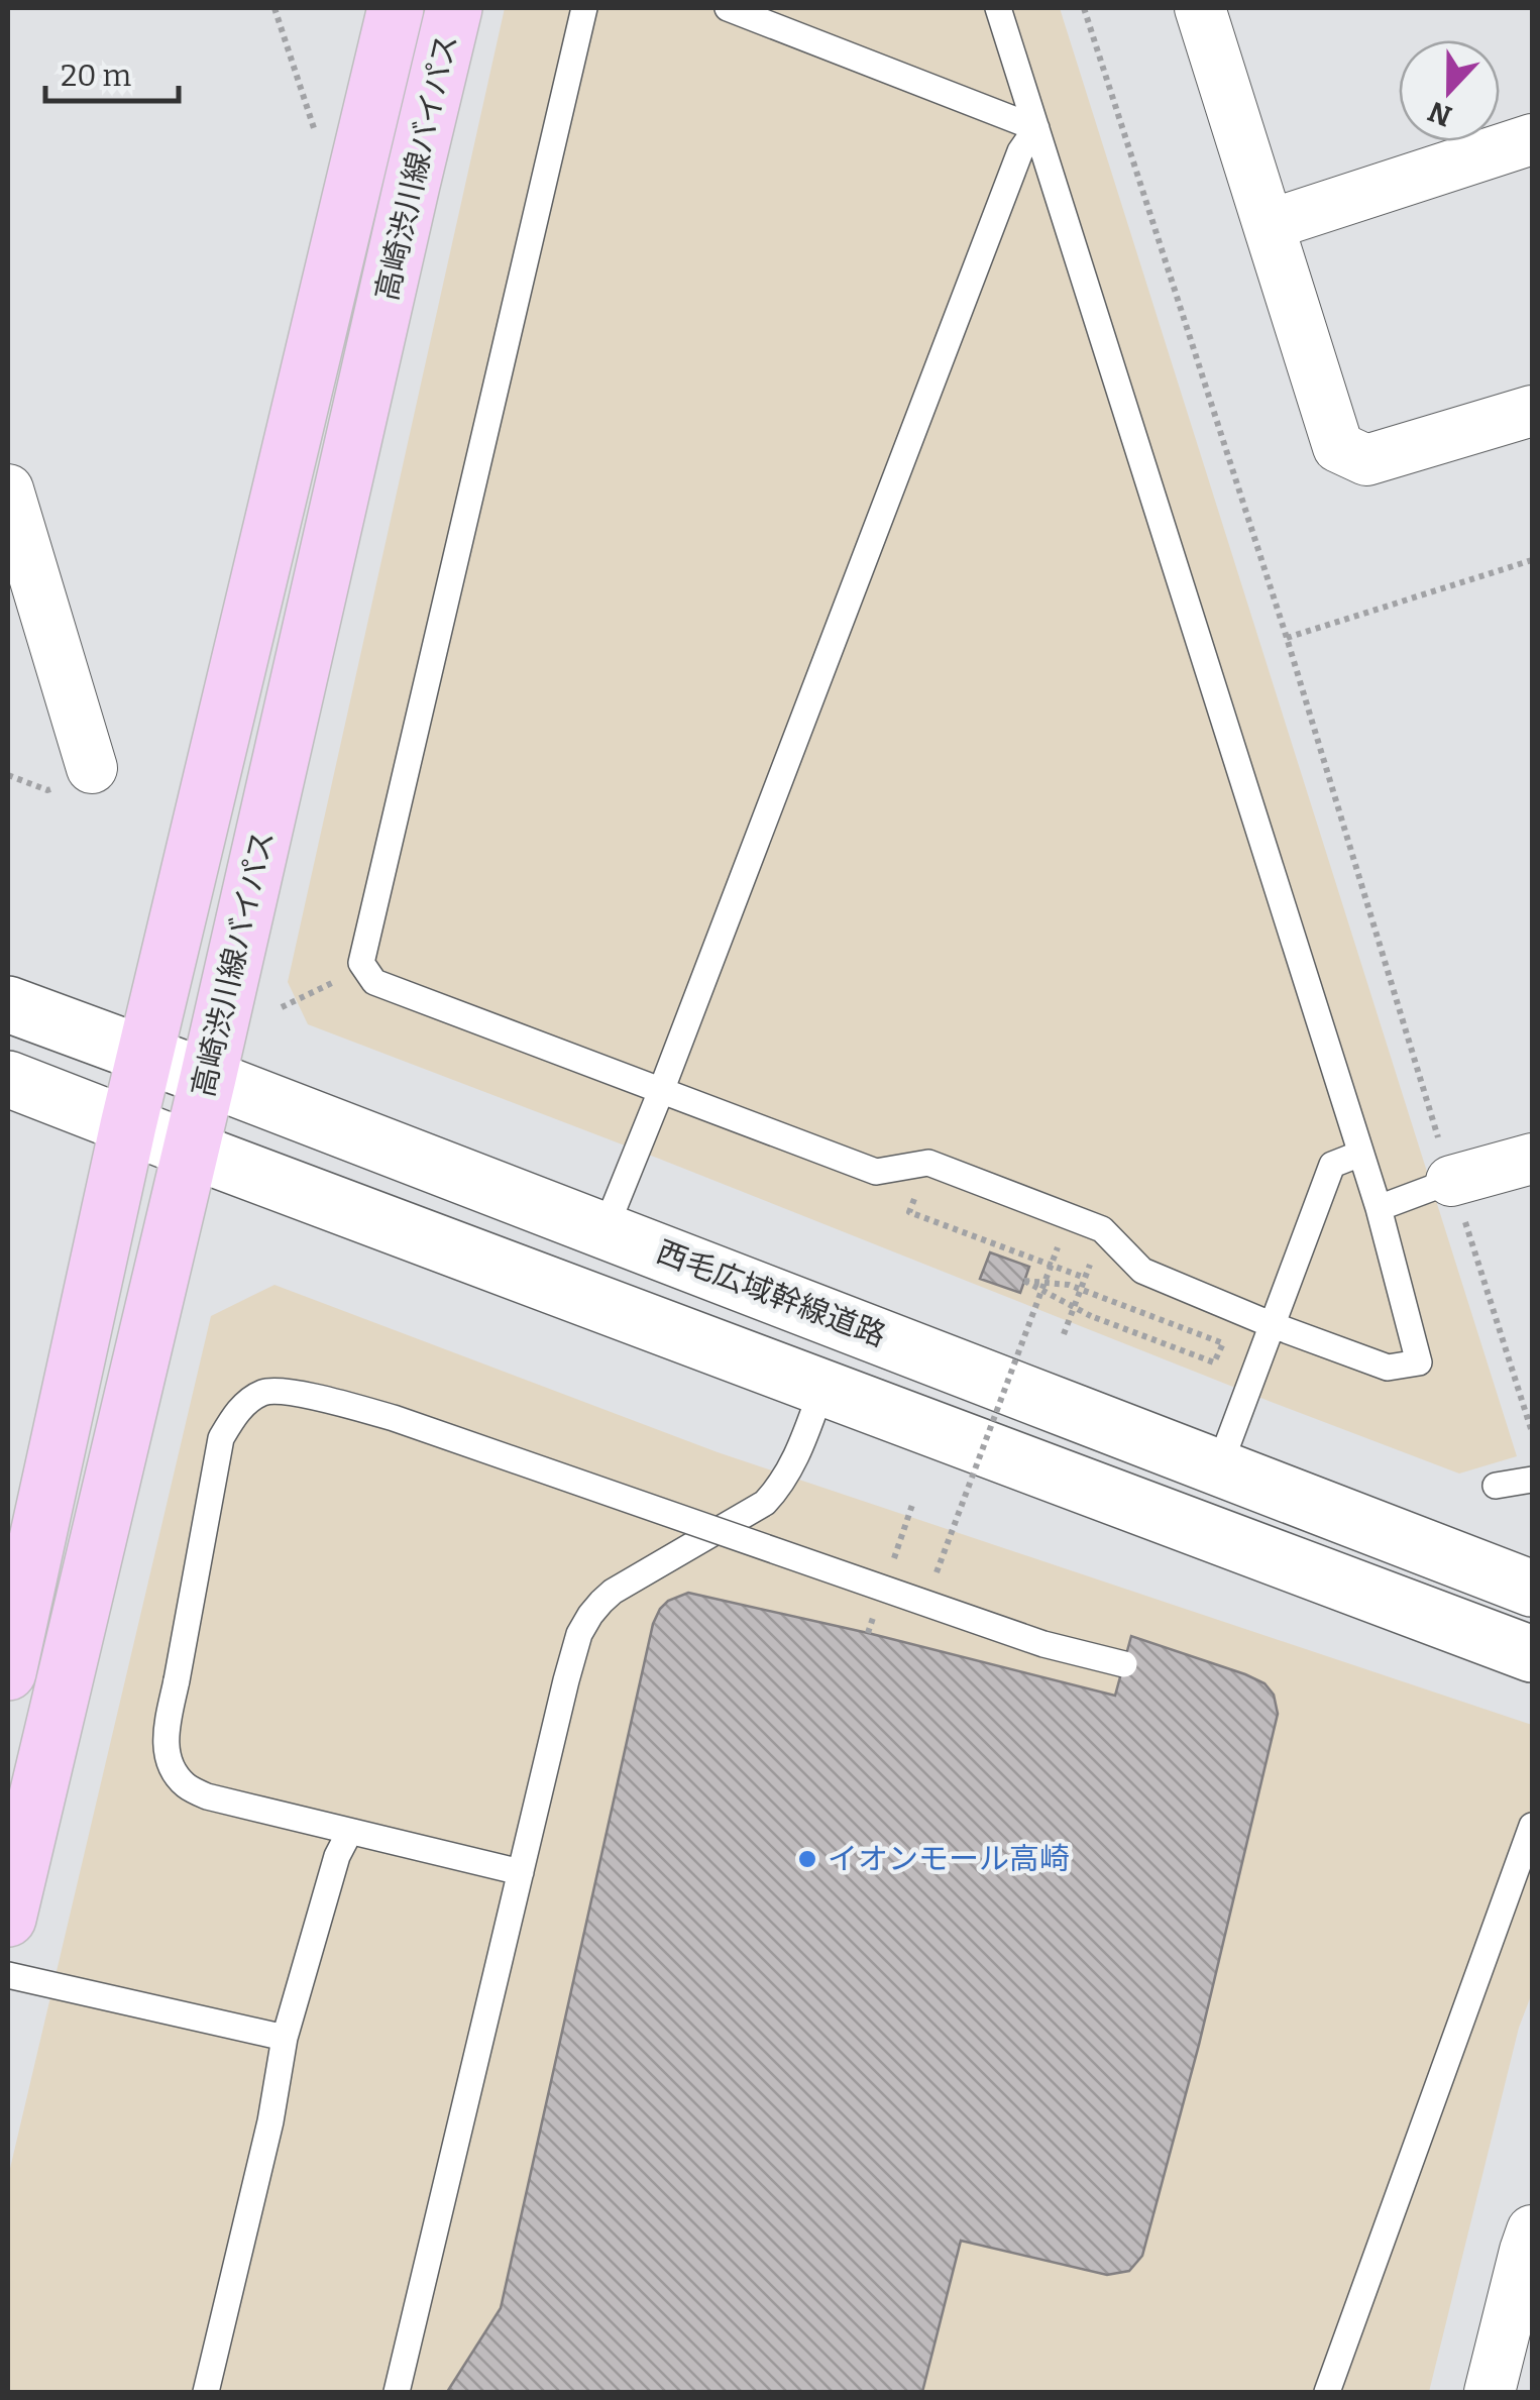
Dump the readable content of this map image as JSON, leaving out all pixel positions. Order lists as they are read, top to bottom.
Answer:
{
  "streets": {
    "main road": ["高崎渋川線バイパス"],
    "street": ["西毛広域幹線道路"]
  },
  "crossings": [
    ["高崎渋川線バイパス", "西毛広域幹線道路"]
  ],
  "places": ["イオンモール高崎"],
  "scale_bar": "20 m",
  "north": "bottom"
}
